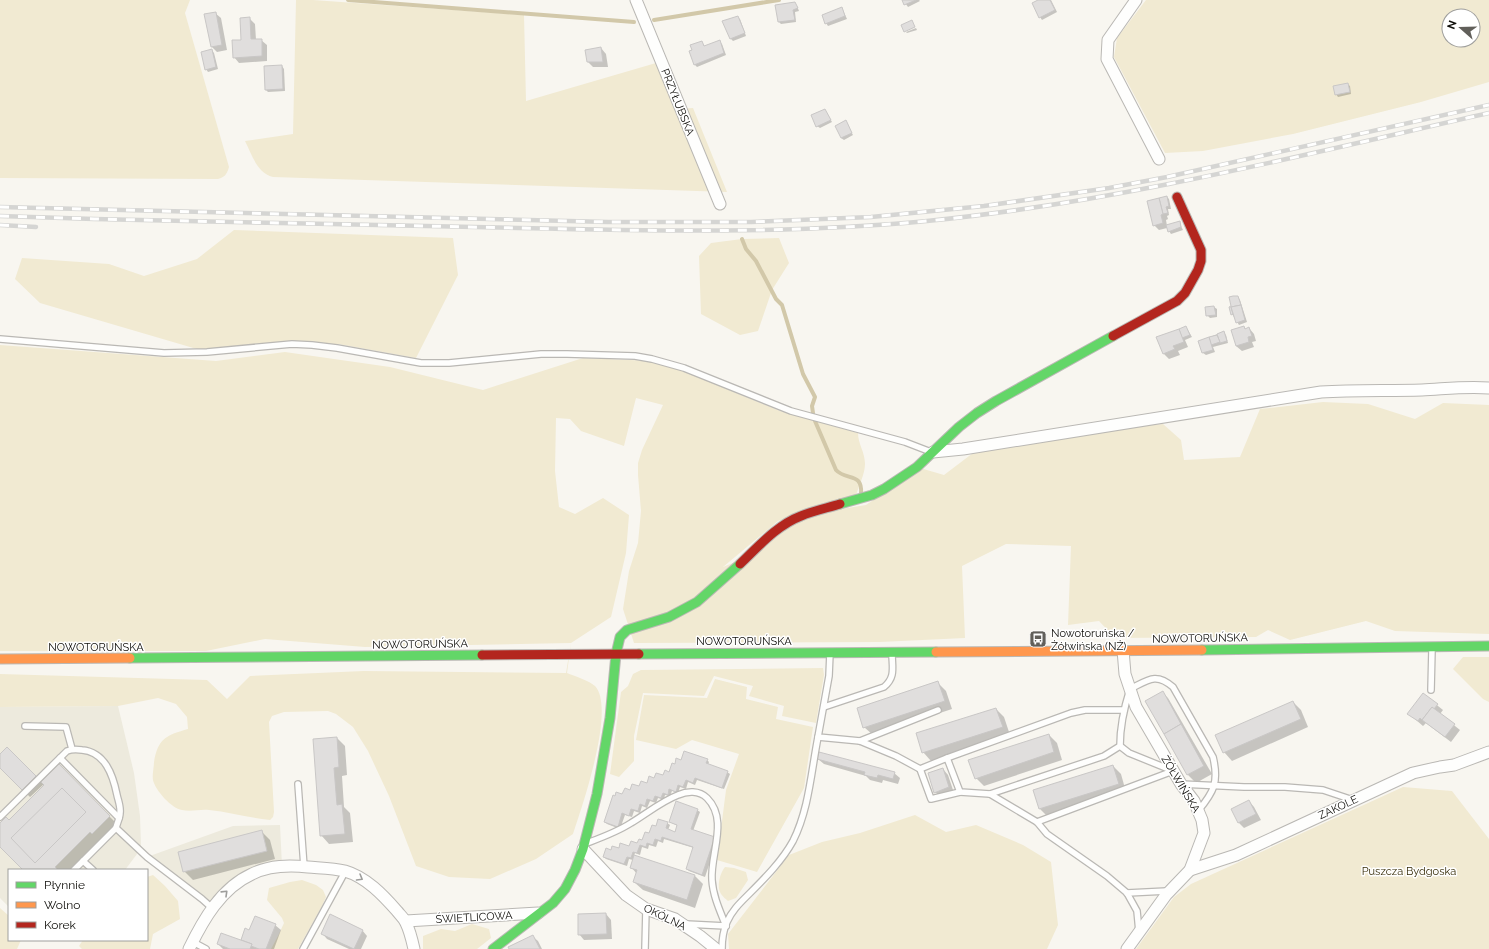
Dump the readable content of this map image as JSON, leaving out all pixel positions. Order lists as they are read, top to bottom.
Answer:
{
  "streets": {
    "main road": ["NOWOTORUŃSKA"],
    "street": [
      "PRZYŁUBSKA",
      "ŻÓŁWIŃSKA",
      "ZAKOLE",
      "ŚWIETLICOWA",
      "OKÓLNA"
    ]
  },
  "crossings": [
    ["NOWOTORUŃSKA", "ŻÓŁWIŃSKA"],
    ["ŻÓŁWIŃSKA", "ZAKOLE"]
  ],
  "parks": ["Puszcza Bydgoska"],
  "places": {
    "bus stop": ["Nowotoruńska / Żółwińska (NŻ)"]
  },
  "legend": ["Płynnie", "Wolno", "Korek"],
  "north": "left"
}
